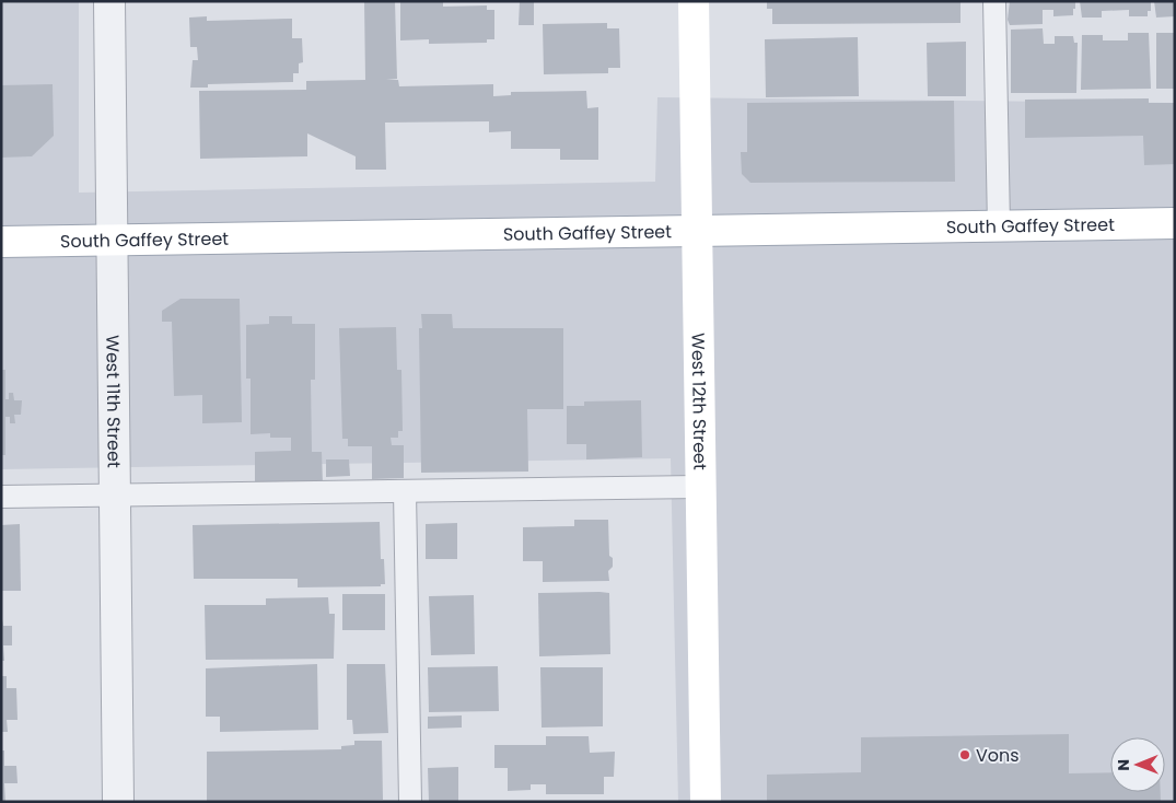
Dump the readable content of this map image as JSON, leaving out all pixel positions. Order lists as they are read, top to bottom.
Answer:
{
  "streets": {
    "main road": ["South Gaffey Street", "West 12th Street"],
    "street": ["West 11th Street"]
  },
  "crossings": [
    ["South Gaffey Street", "West 11th Street"],
    ["South Gaffey Street", "West 12th Street"]
  ],
  "places": ["Vons"],
  "north": "left"
}
